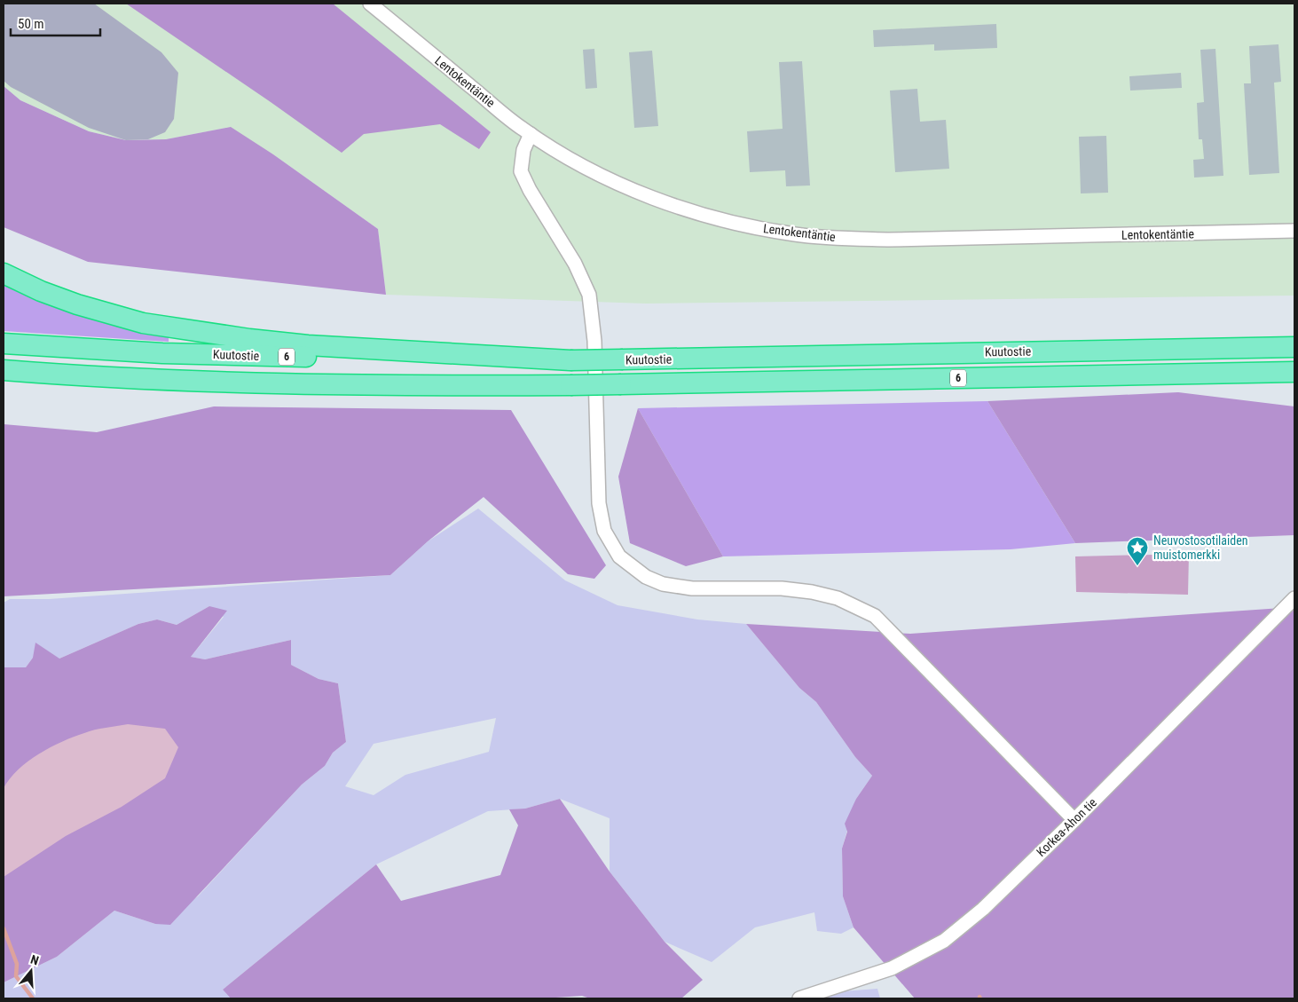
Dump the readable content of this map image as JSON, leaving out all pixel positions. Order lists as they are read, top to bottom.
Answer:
{
  "streets": {
    "highway": ["Kuutostie", "6"],
    "street": ["Lentokentäntie", "Korkea-Ahon tie"]
  },
  "places": {
    "place": ["Neuvostosotilaiden muistomerkki"]
  },
  "scale_bar": "50 m",
  "north": "top"
}
